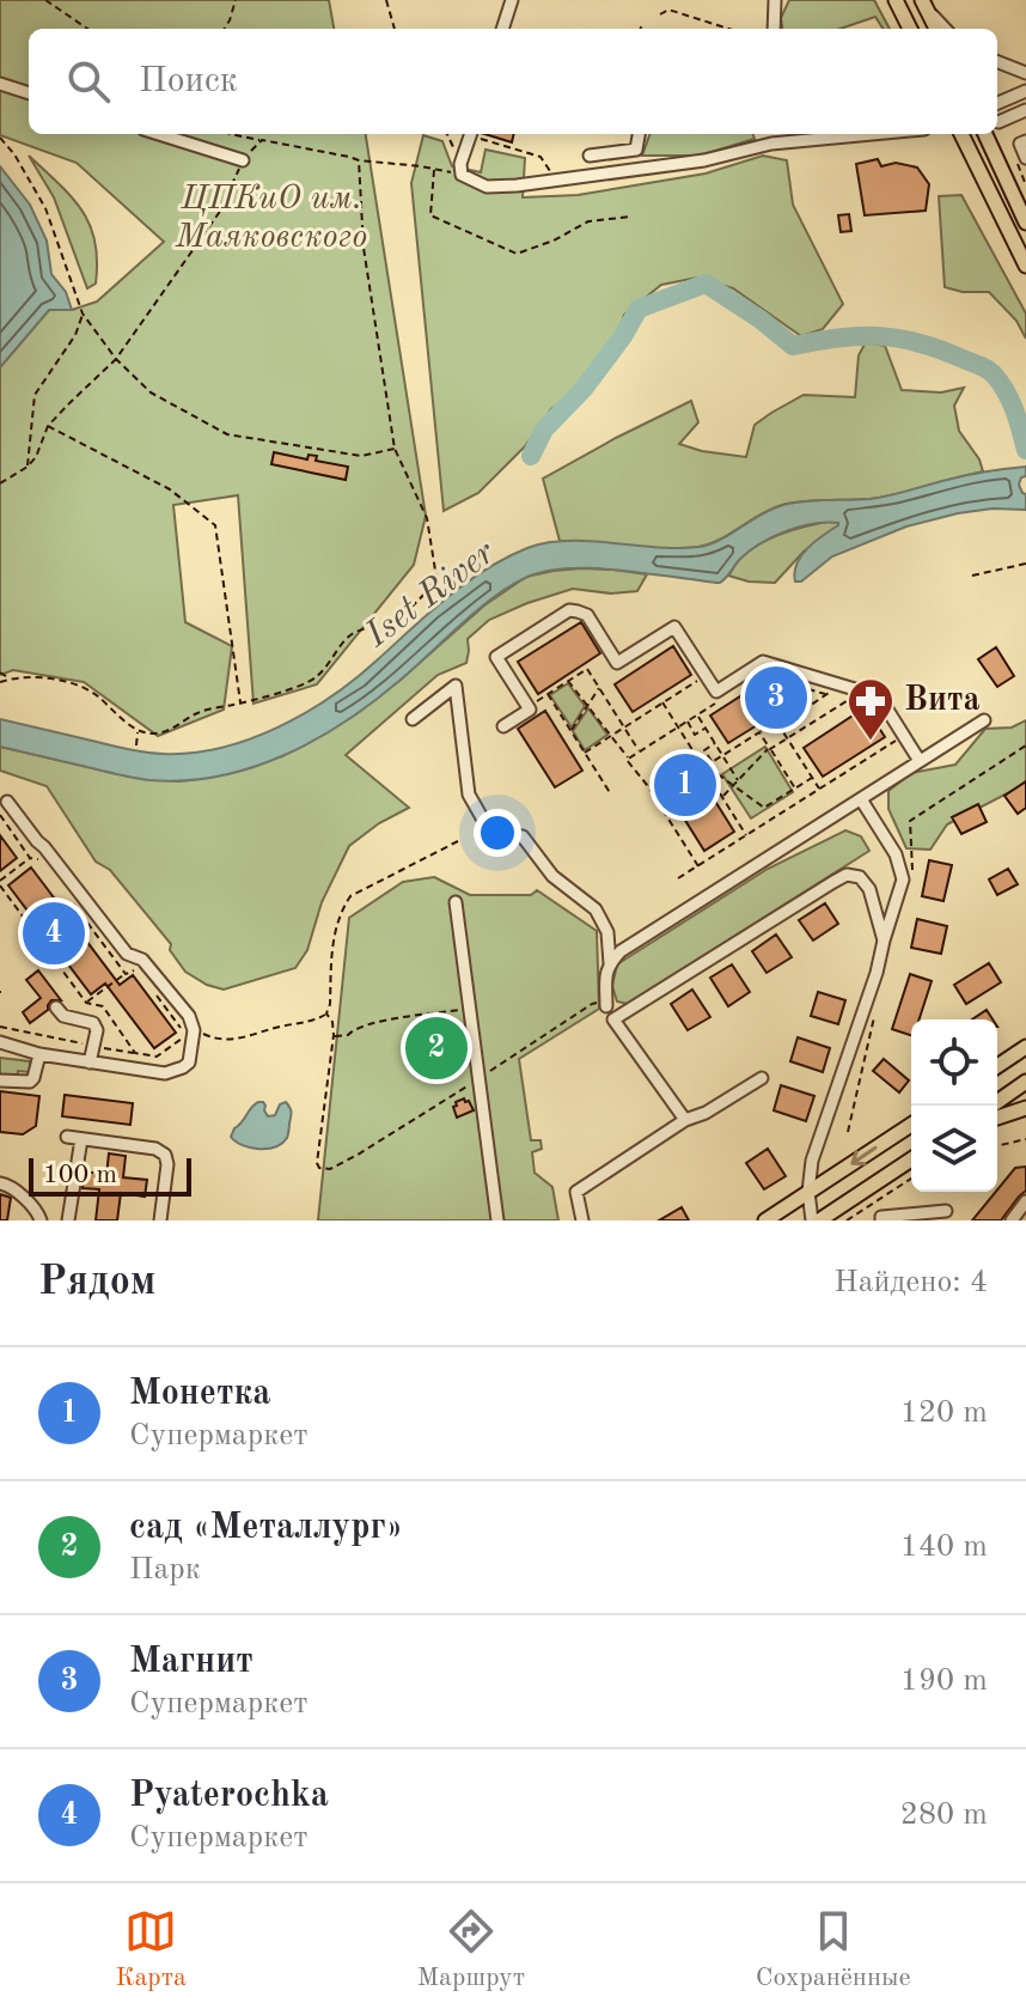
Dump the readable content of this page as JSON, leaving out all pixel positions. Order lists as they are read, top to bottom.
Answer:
{
  "water": ["Iset River"],
  "parks": ["ЦПКиО им. Маяковского"],
  "places": {
    "pharmacy": ["Вита"]
  },
  "scale_bar": "100 m",
  "page": {
    "search": "Поиск",
    "pins": [
      "3",
      "1",
      "4",
      "2"
    ],
    "scale": "100 m",
    "heading": ["Рядом", "Найдено: 4"],
    "list": [
      {
        "mark": "1",
        "name": "Монетка",
        "note": "Супермаркет",
        "value": "120 m"
      },
      {
        "mark": "2",
        "name": "сад «Металлург»",
        "note": "Парк",
        "value": "140 m"
      },
      {
        "mark": "3",
        "name": "Магнит",
        "note": "Супермаркет",
        "value": "190 m"
      },
      {
        "mark": "4",
        "name": "Pyaterochka",
        "note": "Супермаркет",
        "value": "280 m"
      }
    ],
    "nav": ["Карта", "Маршрут", "Сохранённые"]
  }
}
